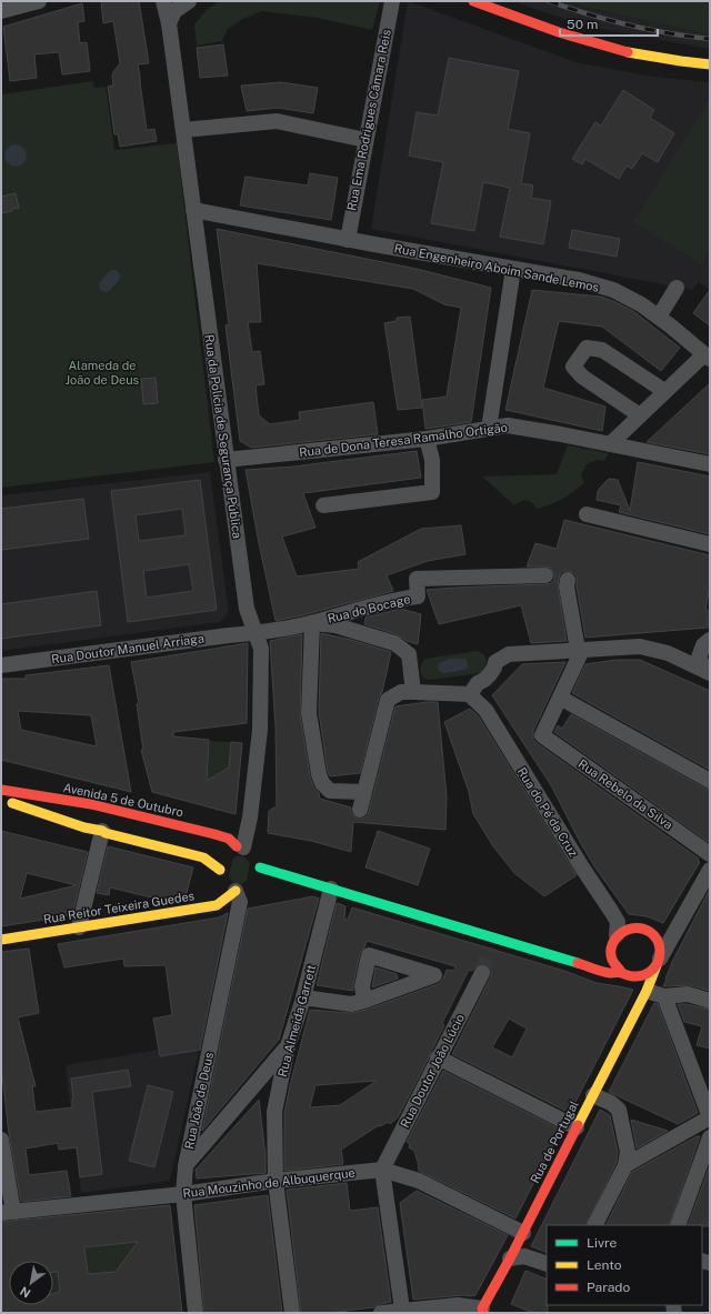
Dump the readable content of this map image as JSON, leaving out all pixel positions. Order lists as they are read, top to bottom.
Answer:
{
  "streets": {
    "street": [
      "Rua Ema Rodrigues Câmara Reis",
      "Rua Engenheiro Aboim Sande Lemos",
      "Rua da Polícia de Segurança Pública",
      "Rua de Dona Teresa Ramalho Ortigão",
      "Rua do Bocage",
      "Rua Doutor Manuel Arriaga",
      "Rua Rebelo da Silva",
      "Avenida 5 de Outubro",
      "Rua do Pé da Cruz",
      "Rua Reitor Teixeira Guedes",
      "Rua Almeida Garrett",
      "Rua Doutor João Lúcio",
      "Rua João de Deus",
      "Rua de Portugal",
      "Rua Mouzinho de Albuquerque"
    ]
  },
  "crossings": [
    ["Rua Ema Rodrigues Câmara Reis", "Rua Engenheiro Aboim Sande Lemos"],
    ["Rua da Polícia de Segurança Pública", "Rua de Dona Teresa Ramalho Ortigão"],
    ["Rua da Polícia de Segurança Pública", "Rua do Bocage"],
    ["Rua da Polícia de Segurança Pública", "Rua Doutor Manuel Arriaga"],
    ["Rua da Polícia de Segurança Pública", "Avenida 5 de Outubro"],
    ["Rua do Bocage", "Rua Doutor Manuel Arriaga"],
    ["Avenida 5 de Outubro", "Rua Almeida Garrett"],
    ["Rua do Pé da Cruz", "Rua de Portugal"],
    ["Rua Reitor Teixeira Guedes", "Rua João de Deus"],
    ["Rua Almeida Garrett", "Rua Mouzinho de Albuquerque"],
    ["Rua Doutor João Lúcio", "Rua Mouzinho de Albuquerque"],
    ["Rua João de Deus", "Rua Mouzinho de Albuquerque"],
    ["Rua de Portugal", "Rua Mouzinho de Albuquerque"]
  ],
  "parks": ["Alameda de João de Deus"],
  "legend": ["Livre", "Lento", "Parado"],
  "scale_bar": "50 m",
  "north": "bottom left"
}
